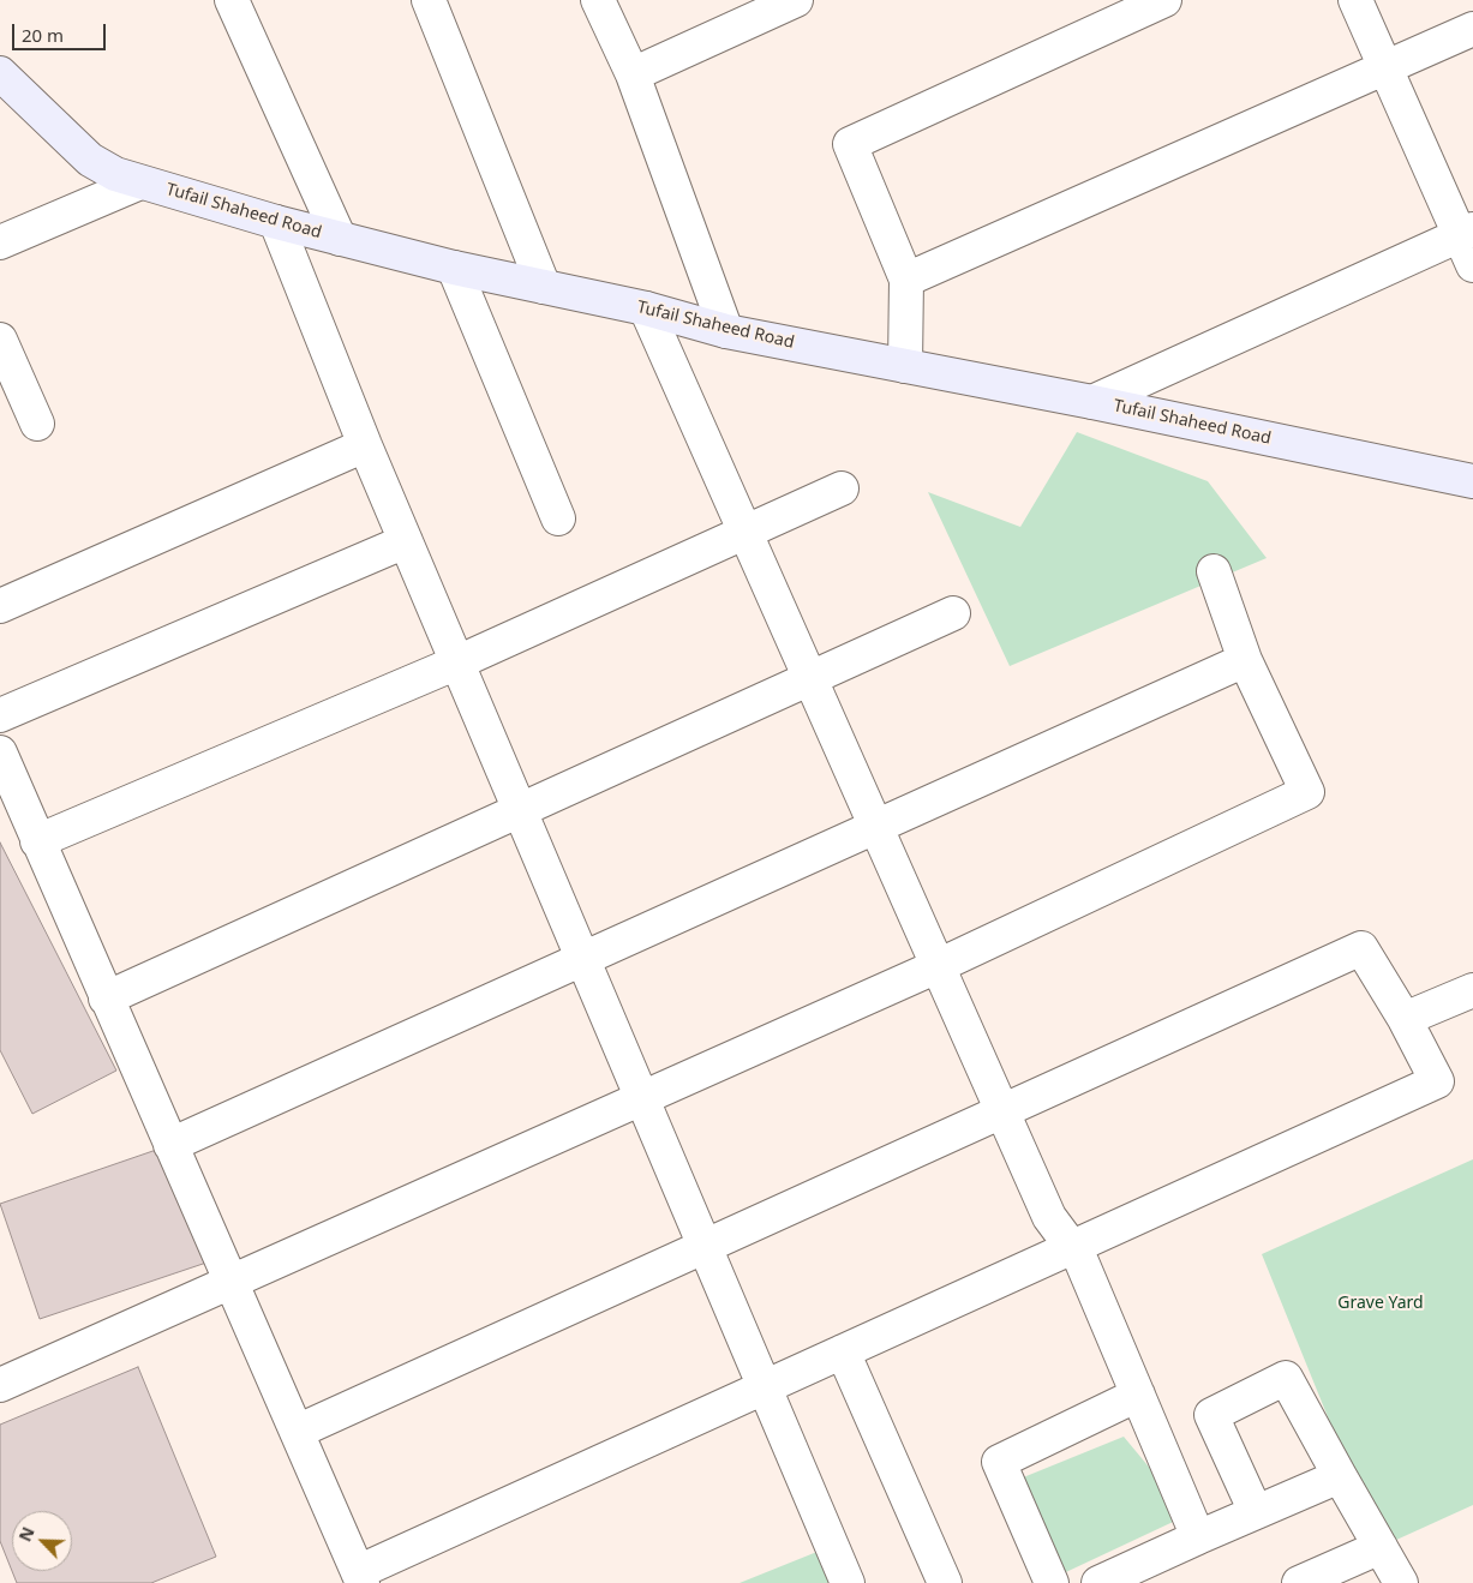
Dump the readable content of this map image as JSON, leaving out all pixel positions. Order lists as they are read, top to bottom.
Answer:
{
  "streets": {
    "street": ["Tufail Shaheed Road"]
  },
  "parks": ["Grave Yard"],
  "scale_bar": "20 m",
  "north": "top left"
}
